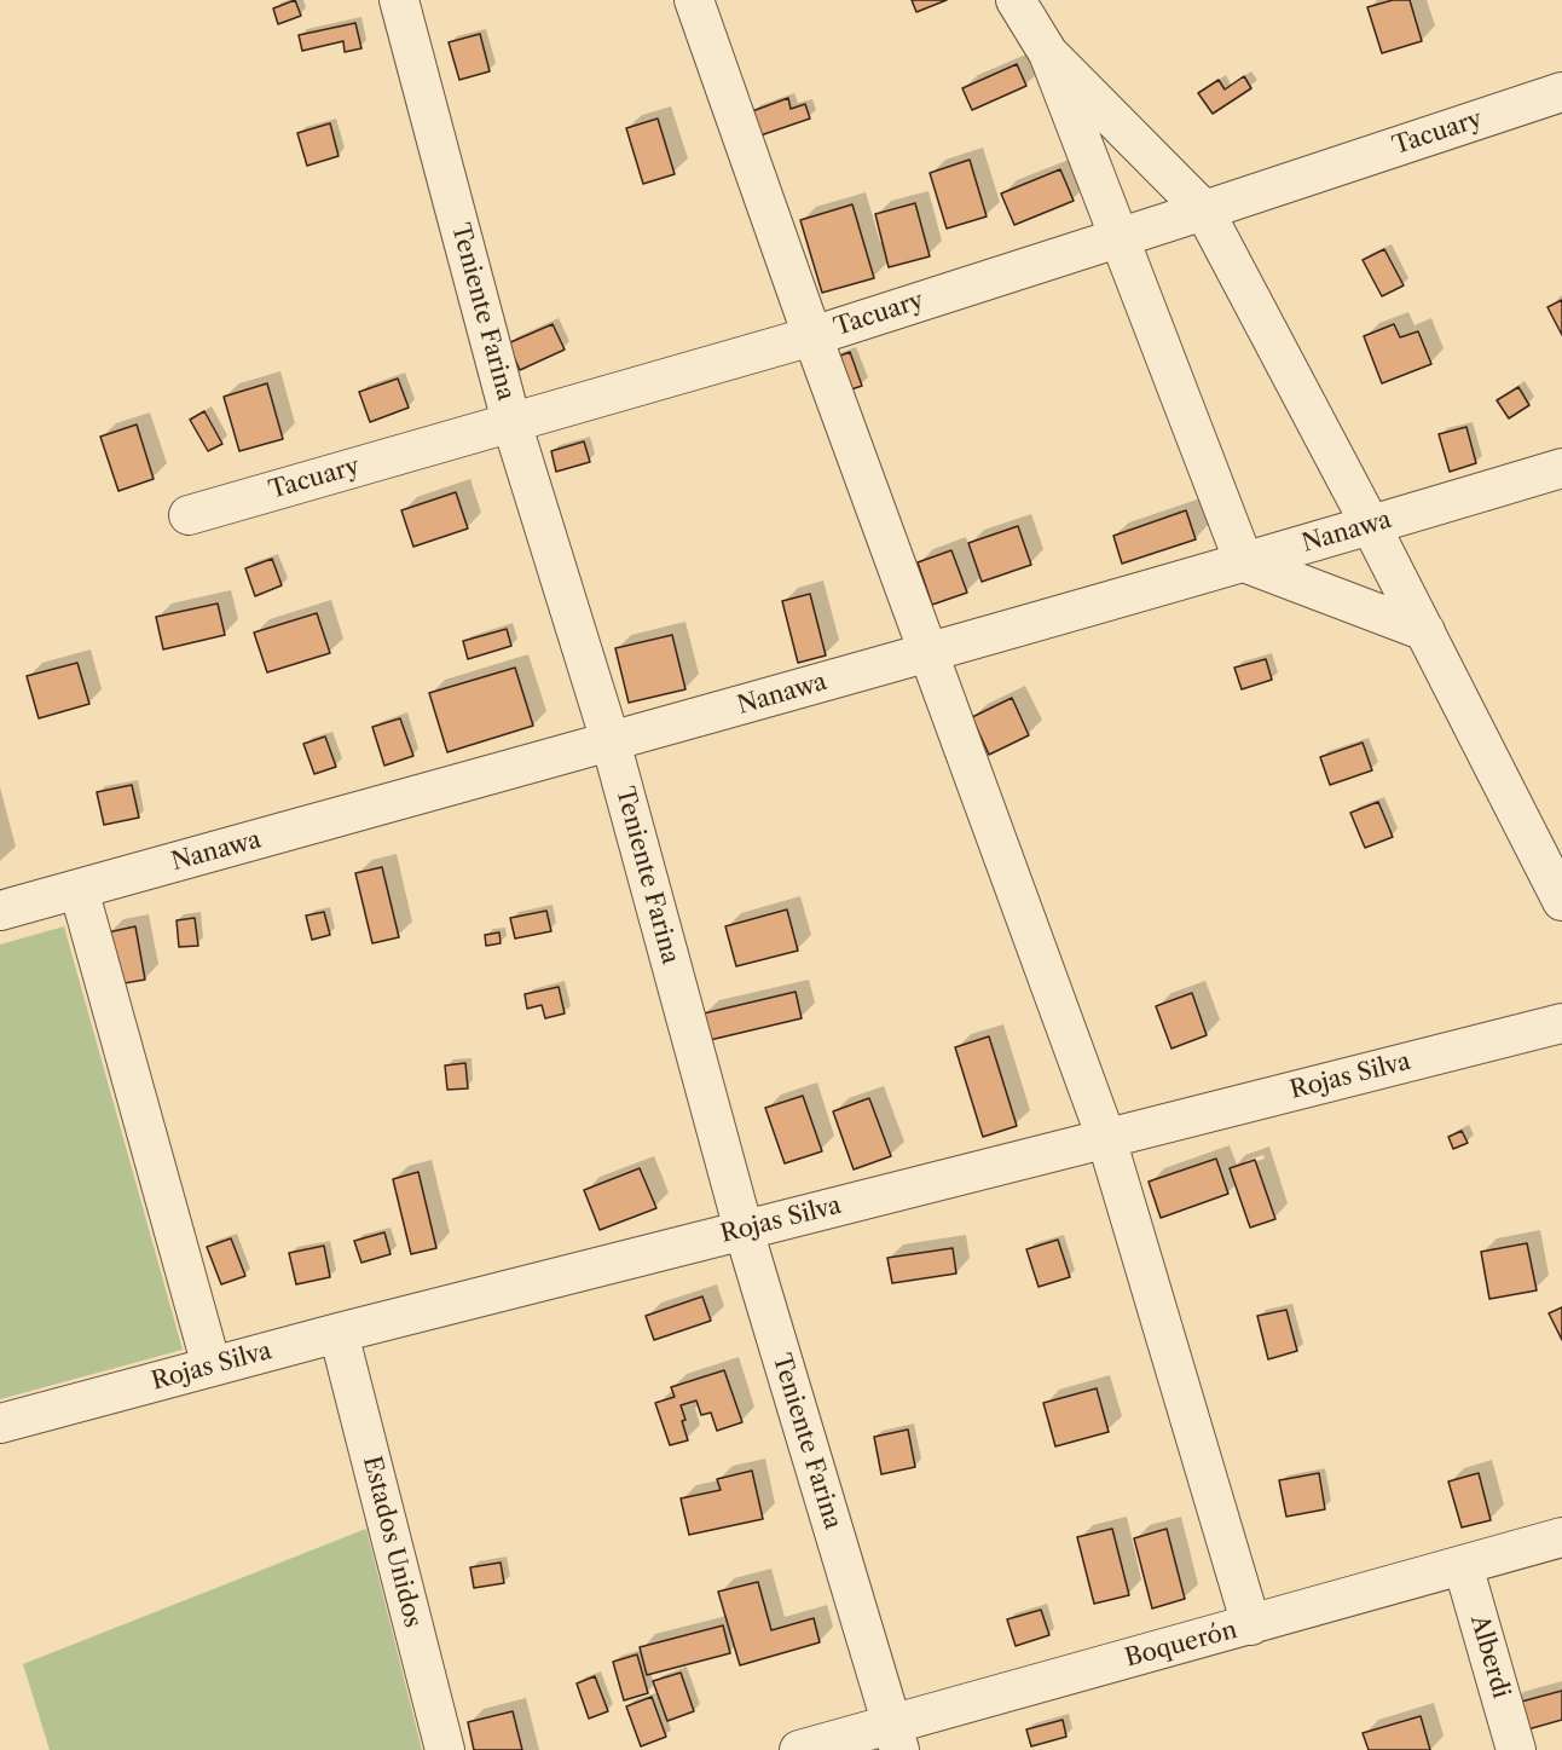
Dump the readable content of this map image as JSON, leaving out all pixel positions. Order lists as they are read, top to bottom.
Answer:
{
  "streets": {
    "street": [
      "Tacuary",
      "Teniente Farina",
      "Nanawa",
      "Rojas Silva",
      "Estados Unidos",
      "Boquerón",
      "Alberdi"
    ]
  },
  "crossings": [
    ["Tacuary", "Teniente Farina"],
    ["Teniente Farina", "Nanawa"],
    ["Teniente Farina", "Rojas Silva"],
    ["Teniente Farina", "Boquerón"],
    ["Rojas Silva", "Estados Unidos"],
    ["Boquerón", "Alberdi"]
  ]
}
